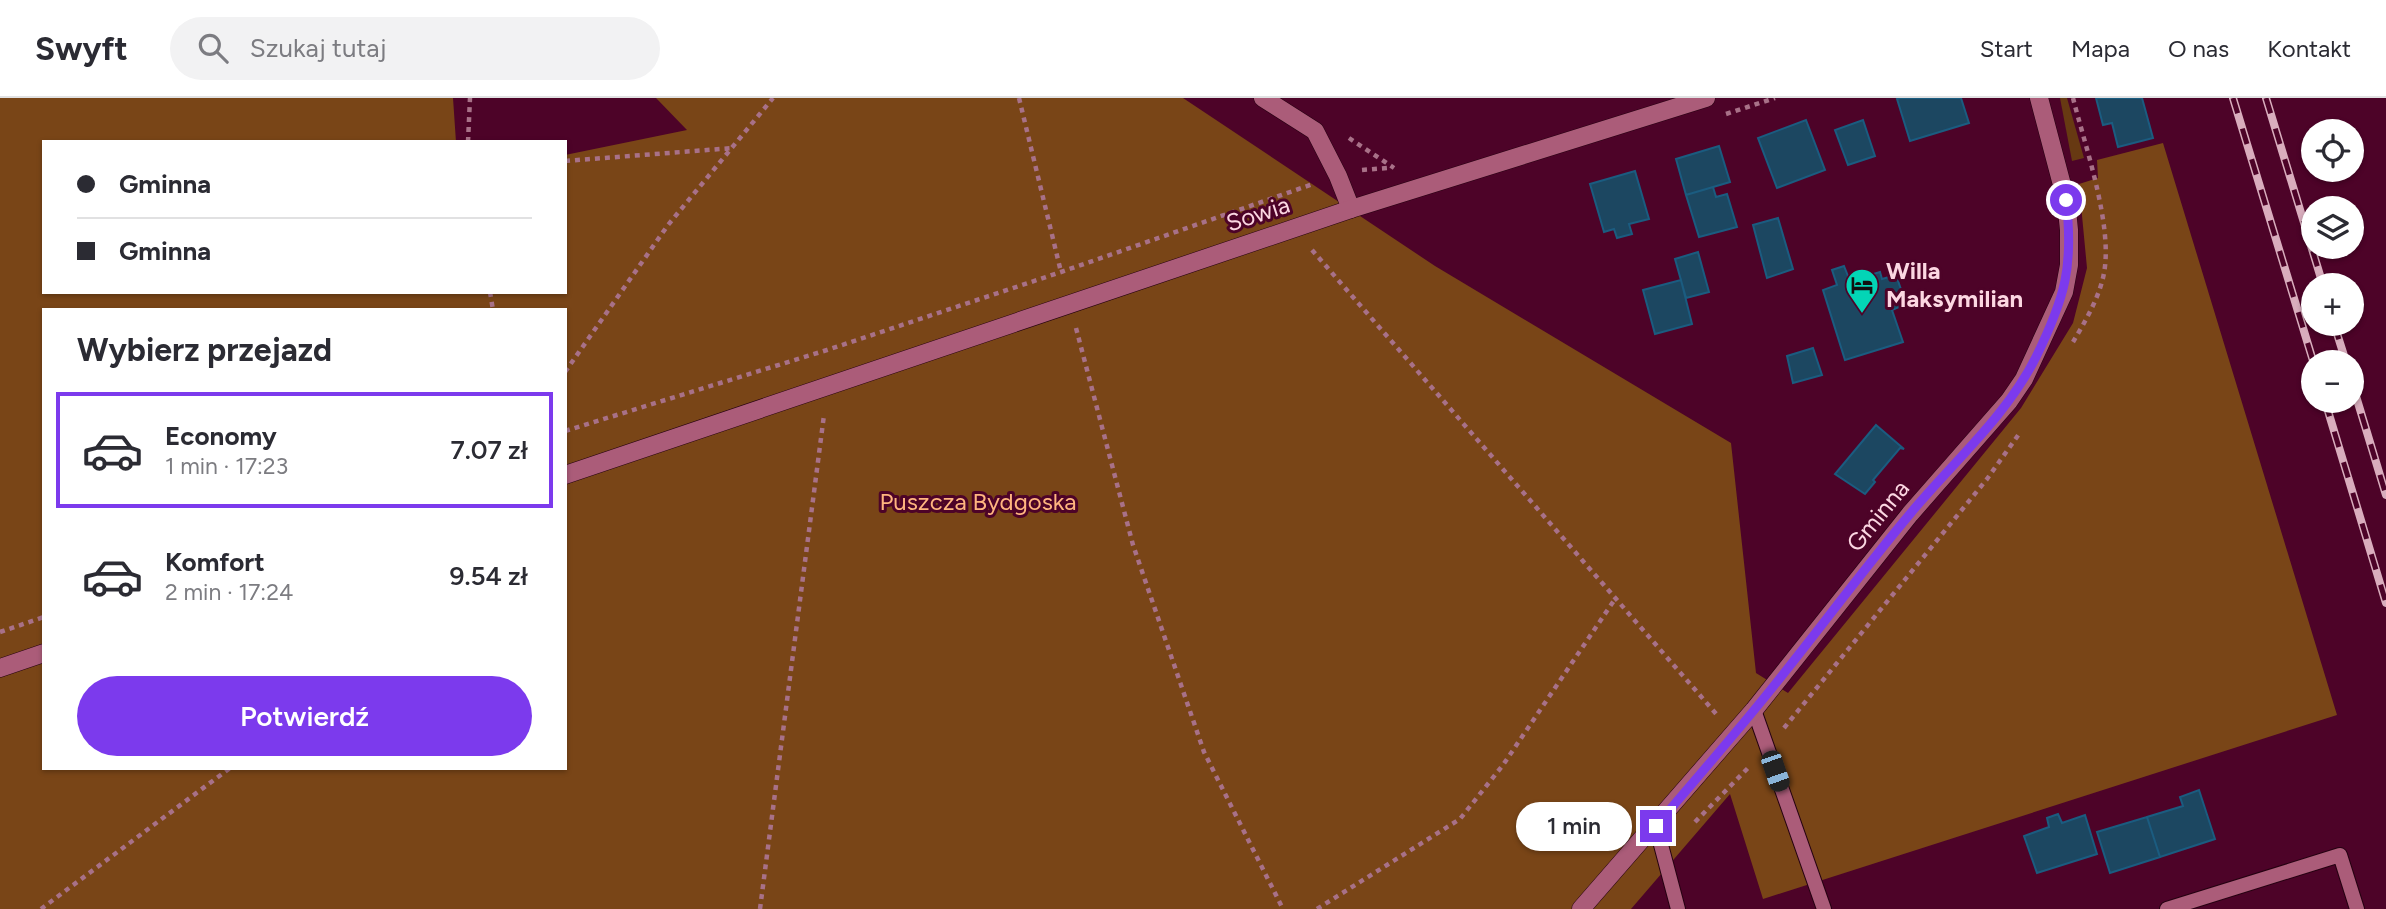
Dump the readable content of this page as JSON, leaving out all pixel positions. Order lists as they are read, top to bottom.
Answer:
{
  "streets": {
    "street": ["Sowia", "Gminna"]
  },
  "parks": ["Puszcza Bydgoska"],
  "places": {
    "hotel": ["Willa Maksymilian"]
  },
  "page": {
    "header": "Swyft",
    "search": "Szukaj tutaj",
    "nav": [
      "Start",
      "Mapa",
      "O nas",
      "Kontakt"
    ],
    "map_buttons": ["+", "−"],
    "banner": ["Gminna", "Gminna"],
    "heading": "Wybierz przejazd",
    "list": [
      {
        "name": "Economy",
        "note": "1 min · 17:23",
        "value": "7.07 zł"
      },
      {
        "name": "Komfort",
        "note": "2 min · 17:24",
        "value": "9.54 zł"
      }
    ],
    "buttons": "Potwierdź",
    "bubble": "1 min"
  }
}
